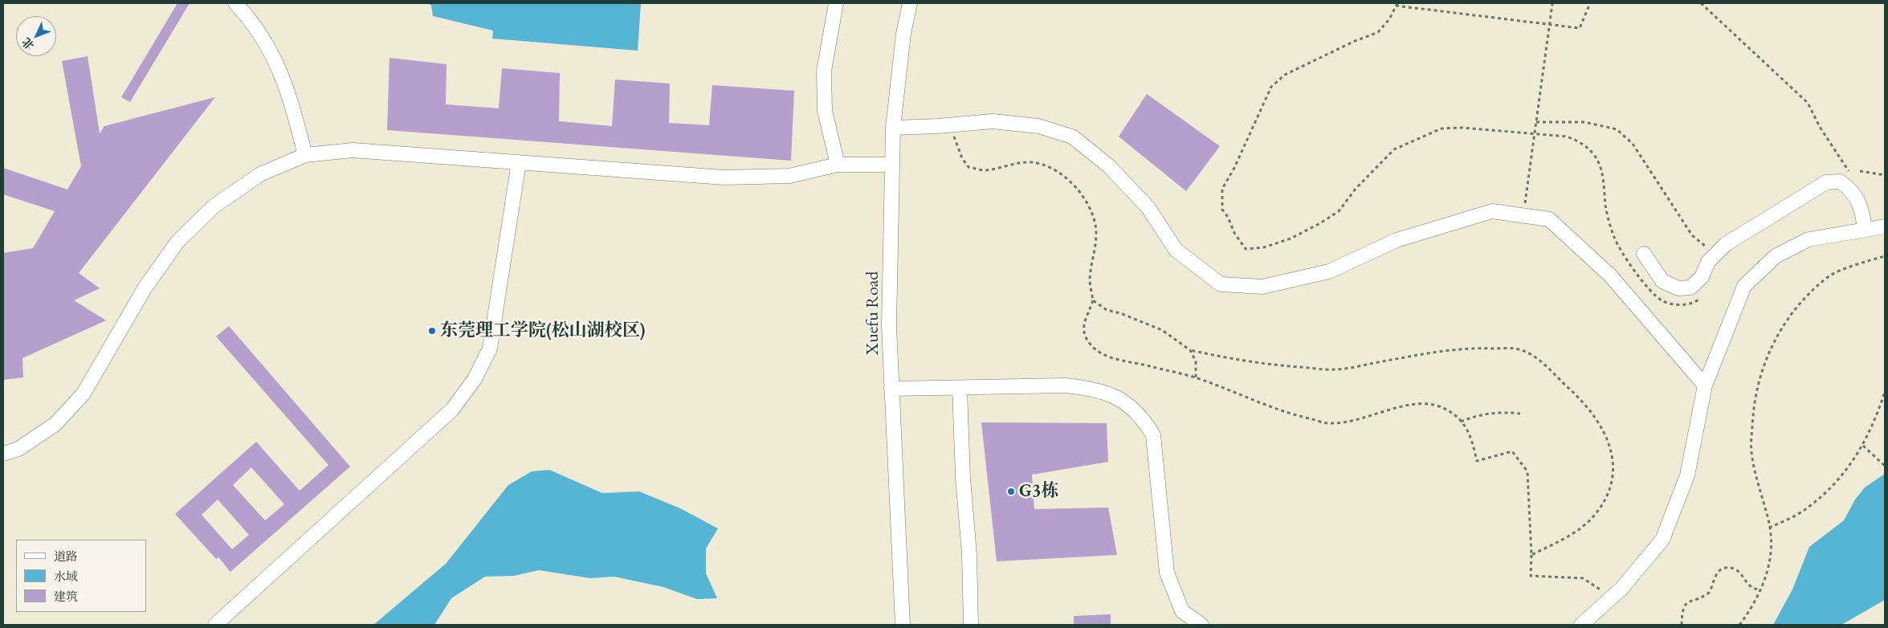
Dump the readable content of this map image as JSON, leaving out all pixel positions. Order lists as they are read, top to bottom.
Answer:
{
  "streets": {
    "street": ["Xuefu Road"]
  },
  "places": ["东莞理工学院(松山湖校区)", "G3栋"],
  "legend": ["道路", "水域", "建筑"],
  "north": "bottom left"
}
